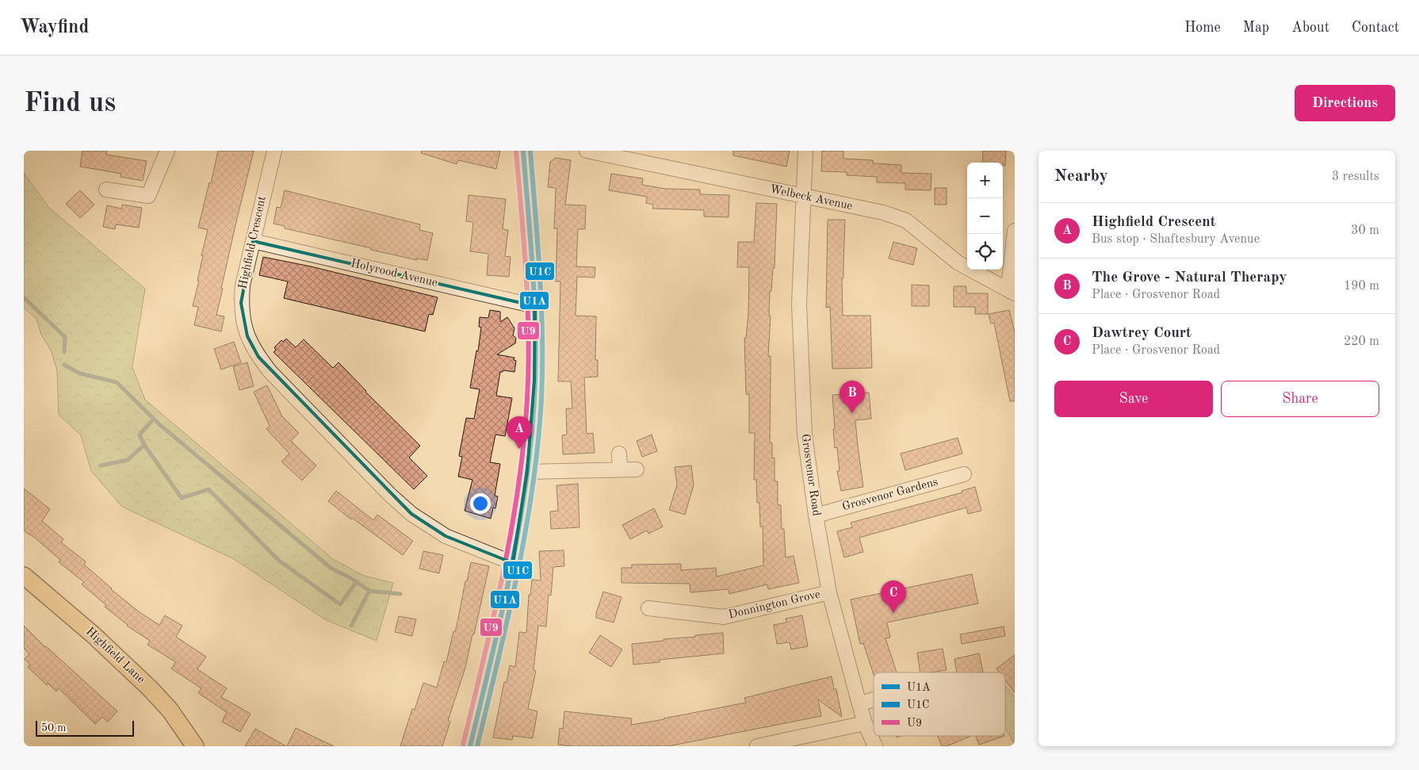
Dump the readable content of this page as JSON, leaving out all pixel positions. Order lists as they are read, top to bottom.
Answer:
{
  "streets": {
    "main road": ["Highfield Lane"],
    "street": [
      "Welbeck Avenue",
      "Highfield Crescent",
      "Holyrood Avenue",
      "Grosvenor Road",
      "Grosvenor Gardens",
      "Donnington Grove"
    ]
  },
  "crossings": [
    ["Welbeck Avenue", "Grosvenor Road"],
    ["Highfield Crescent", "Holyrood Avenue"],
    ["Grosvenor Road", "Grosvenor Gardens"],
    ["Grosvenor Road", "Donnington Grove"]
  ],
  "lines": ["transit line U1A", "transit line U1C", "transit line U9"],
  "legend": ["U1A", "U1C", "U9"],
  "scale_bar": "50 m",
  "page": {
    "header": "Wayfind",
    "nav": [
      "Home",
      "Map",
      "About",
      "Contact"
    ],
    "buttons": [
      "Directions",
      ["Save", "Share"]
    ],
    "title": "Find us",
    "heading": ["Nearby", "3 results"],
    "map_buttons": ["+", "−"],
    "list": [
      {
        "mark": "A",
        "name": "Highfield Crescent",
        "note": "Bus stop · Shaftesbury Avenue",
        "value": "30 m"
      },
      {
        "mark": "B",
        "name": "The Grove - Natural Therapy",
        "note": "Place · Grosvenor Road",
        "value": "190 m"
      },
      {
        "mark": "C",
        "name": "Dawtrey Court",
        "note": "Place · Grosvenor Road",
        "value": "220 m"
      }
    ],
    "pins": ["B", "A", "C"],
    "scale": "50 m"
  }
}
